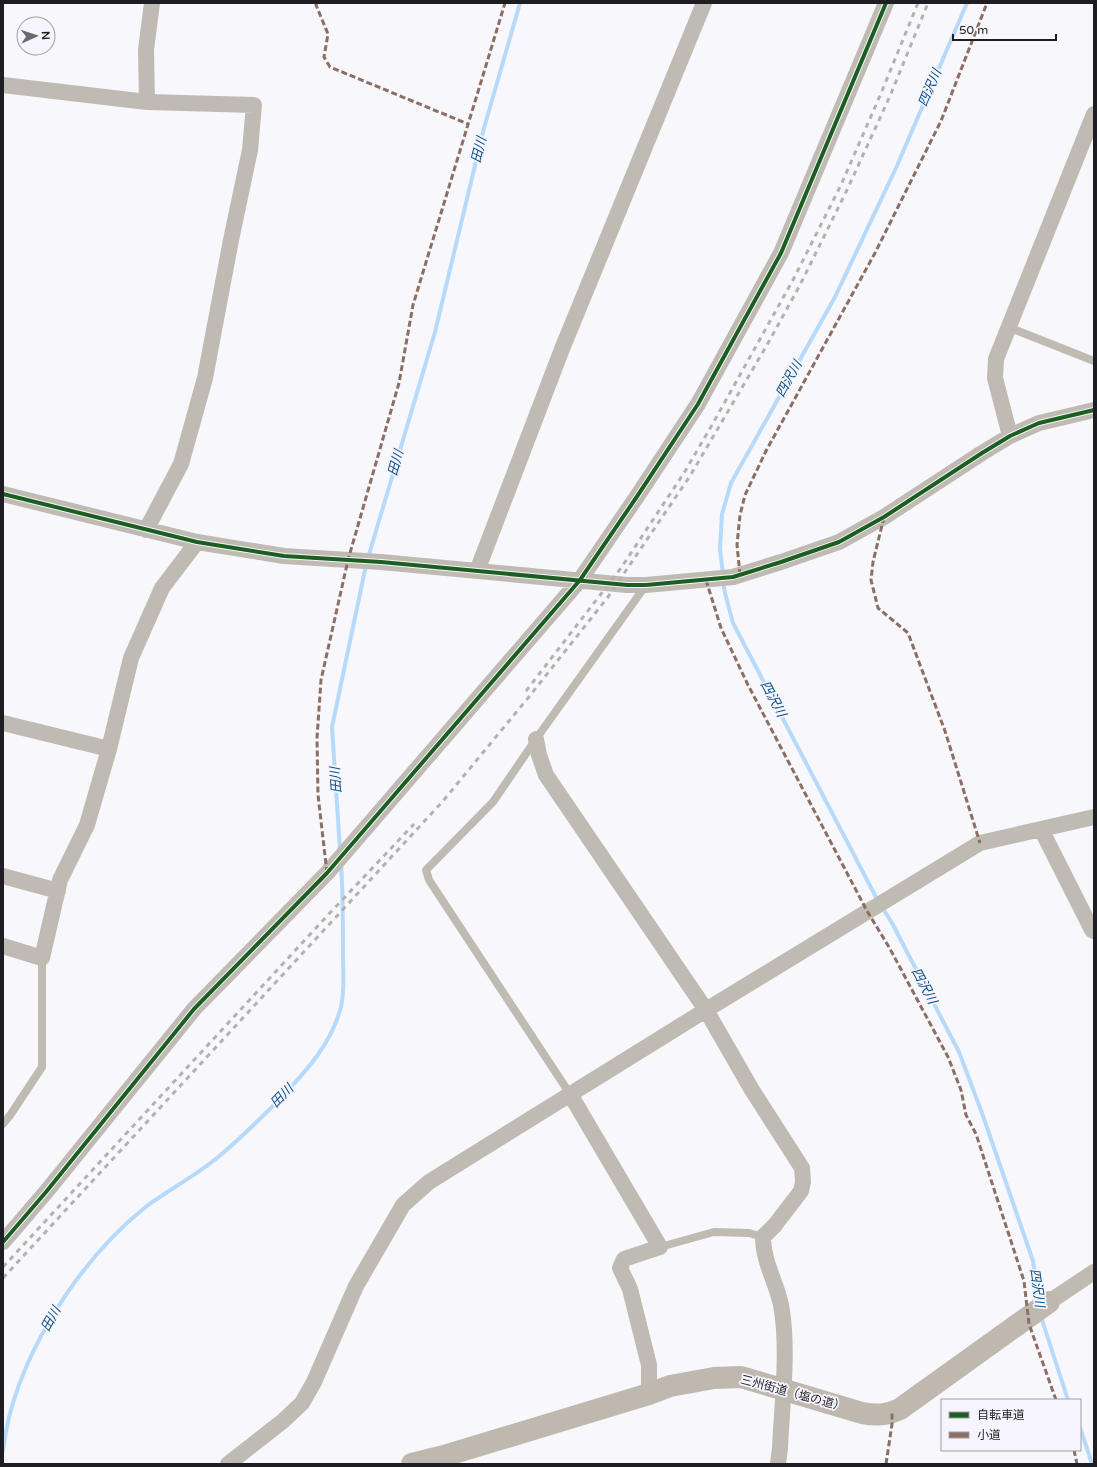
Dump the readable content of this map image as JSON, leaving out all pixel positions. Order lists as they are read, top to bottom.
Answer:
{
  "streets": {
    "street": ["三州街道（塩の道）"]
  },
  "water": ["四沢川", "田川"],
  "legend": ["自転車道", "小道"],
  "scale_bar": "50 m",
  "north": "right"
}
